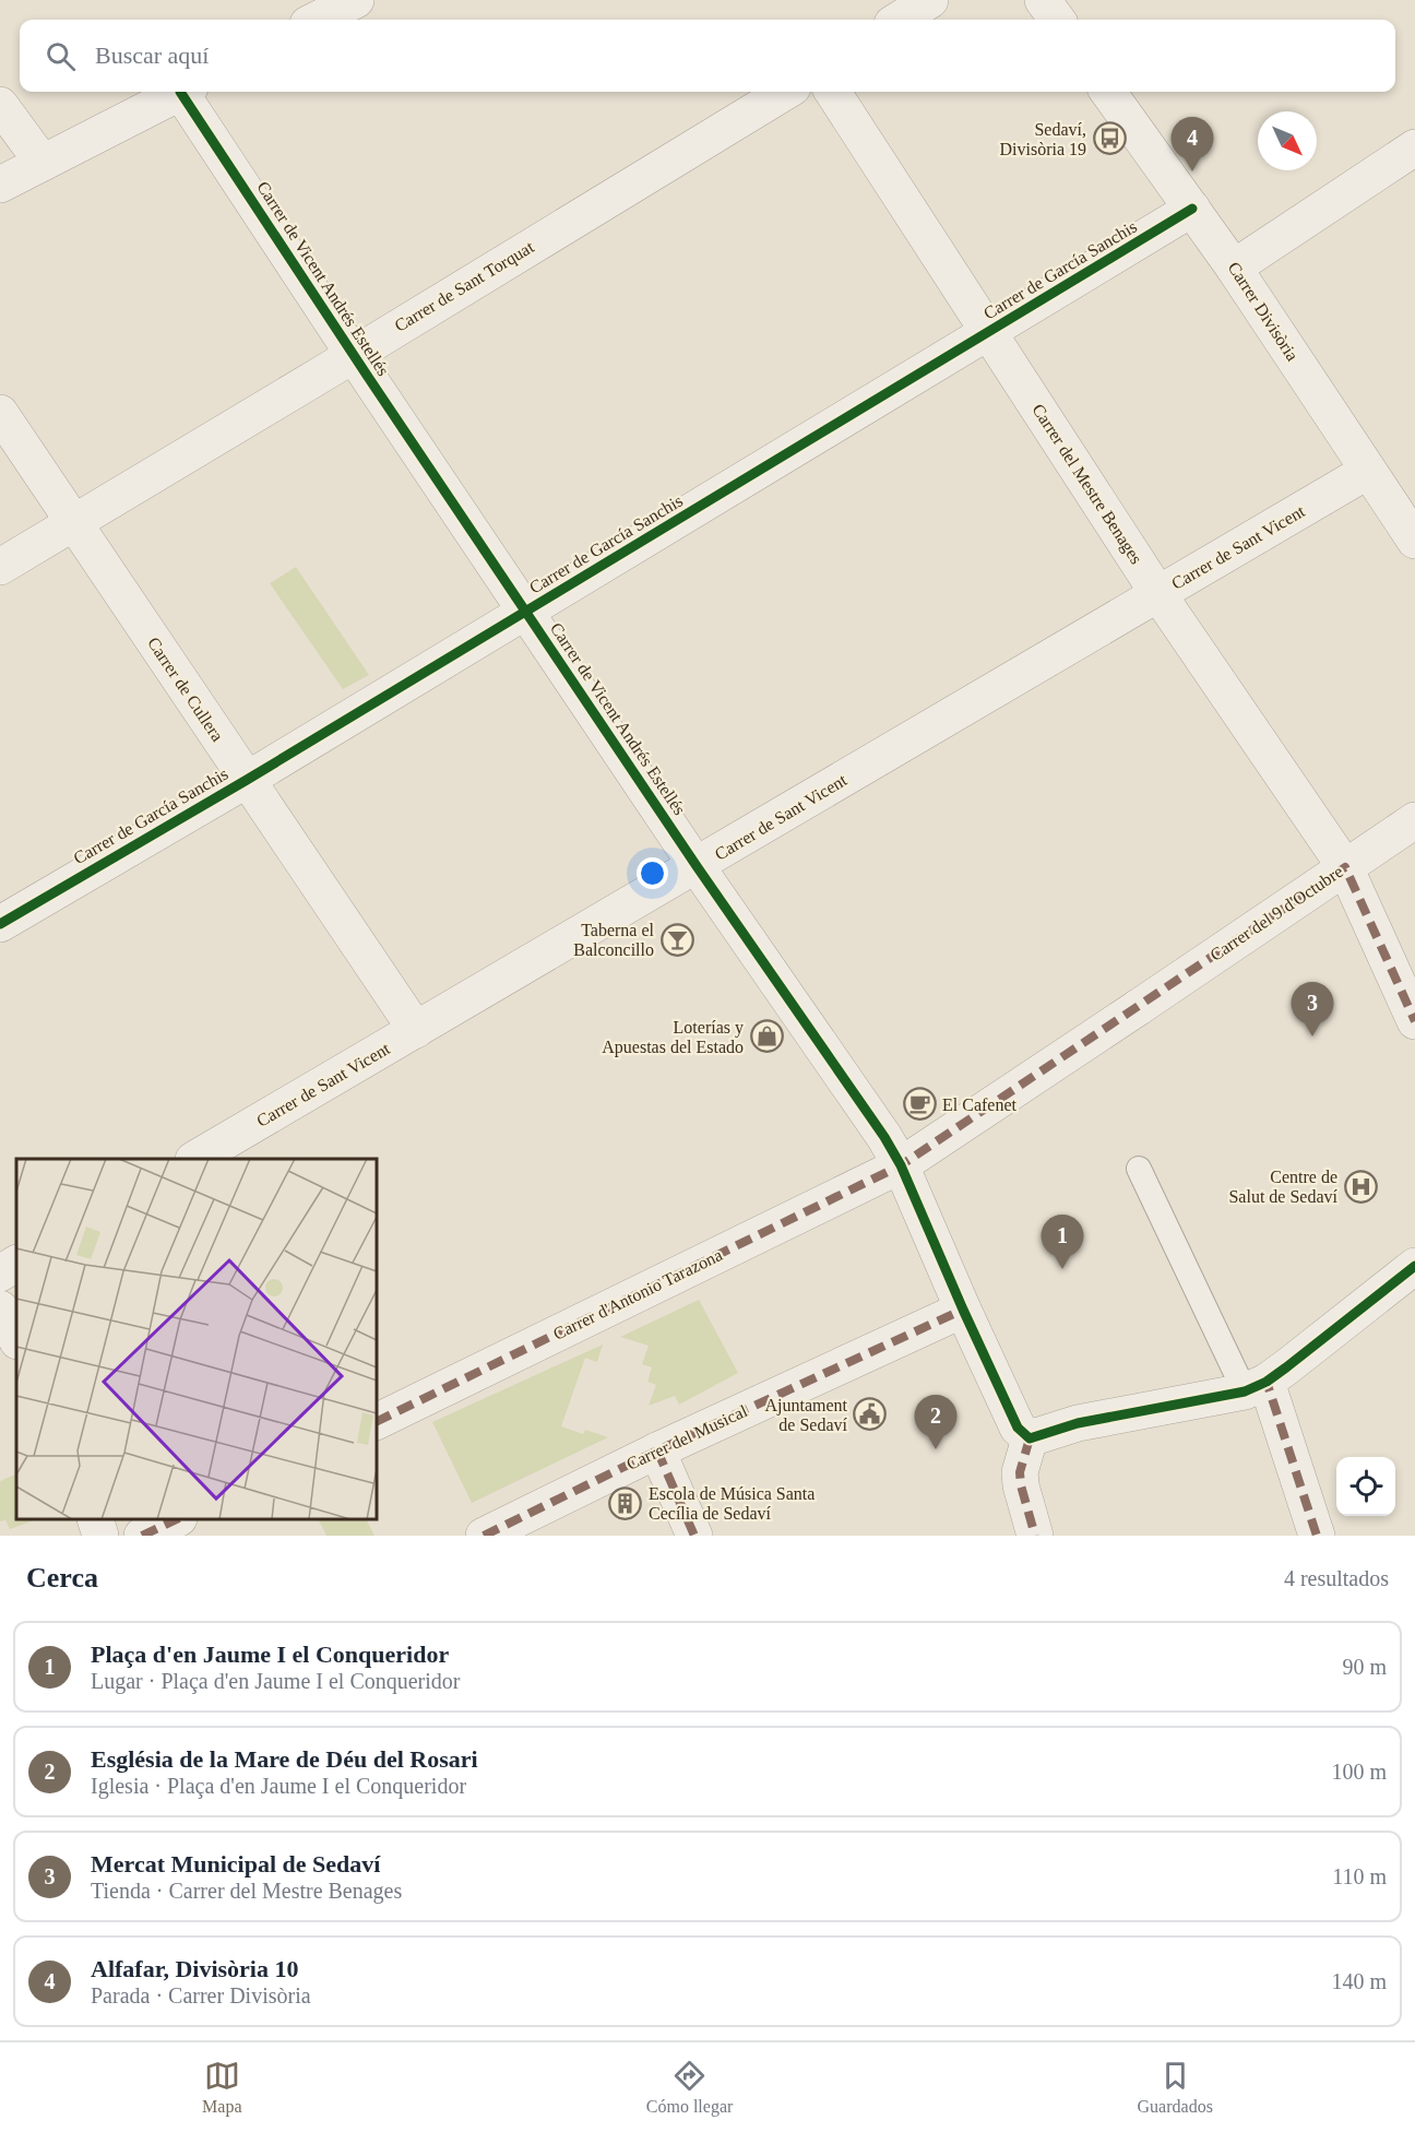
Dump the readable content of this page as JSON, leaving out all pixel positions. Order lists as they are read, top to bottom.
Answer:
{
  "streets": {
    "street": [
      "Carrer de García Sanchis",
      "Carrer de Vicent Andrés Estellés",
      "Carrer de Sant Torquat",
      "Carrer Divisòria",
      "Carrer del Mestre Benages",
      "Carrer de Sant Vicent",
      "Carrer de Cullera",
      "Carrer del 9 d'Octubre",
      "Carrer d'Antonio Tarazona",
      "Carrer del Musical"
    ]
  },
  "crossings": [
    ["Carrer de García Sanchis", "Carrer de Vicent Andrés Estellés"],
    ["Carrer de García Sanchis", "Carrer Divisòria"],
    ["Carrer de García Sanchis", "Carrer del Mestre Benages"],
    ["Carrer de García Sanchis", "Carrer de Cullera"],
    ["Carrer de Vicent Andrés Estellés", "Carrer de Sant Torquat"],
    ["Carrer de Vicent Andrés Estellés", "Carrer de Sant Vicent"],
    ["Carrer de Vicent Andrés Estellés", "Carrer del 9 d'Octubre"],
    ["Carrer de Vicent Andrés Estellés", "Carrer d'Antonio Tarazona"],
    ["Carrer de Vicent Andrés Estellés", "Carrer del Musical"],
    ["Carrer de Sant Torquat", "Carrer de Cullera"],
    ["Carrer Divisòria", "Carrer de Sant Vicent"],
    ["Carrer del Mestre Benages", "Carrer de Sant Vicent"],
    ["Carrer del Mestre Benages", "Carrer del 9 d'Octubre"],
    ["Carrer de Sant Vicent", "Carrer de Cullera"],
    ["Carrer del 9 d'Octubre", "Carrer d'Antonio Tarazona"]
  ],
  "places": {
    "bus stop": ["Sedaví, Divisòria 19"],
    "bar": ["Taberna el Balconcillo"],
    "shop": ["Loterías y Apuestas del Estado"],
    "cafe": ["El Cafenet"],
    "hospital": ["Centre de Salut de Sedaví"],
    "public building": ["Ajuntament de Sedaví"],
    "building": ["Escola de Música Santa Cecília de Sedaví"]
  },
  "north": "bottom right",
  "page": {
    "search": "Buscar aquí",
    "pins": [
      "4",
      "3",
      "1",
      "2"
    ],
    "heading": ["Cerca", "4 resultados"],
    "list": [
      {
        "mark": "1",
        "name": "Plaça d'en Jaume I el Conqueridor",
        "note": "Lugar · Plaça d'en Jaume I el Conqueridor",
        "value": "90 m"
      },
      {
        "mark": "2",
        "name": "Església de la Mare de Déu del Rosari",
        "note": "Iglesia · Plaça d'en Jaume I el Conqueridor",
        "value": "100 m"
      },
      {
        "mark": "3",
        "name": "Mercat Municipal de Sedaví",
        "note": "Tienda · Carrer del Mestre Benages",
        "value": "110 m"
      },
      {
        "mark": "4",
        "name": "Alfafar, Divisòria 10",
        "note": "Parada · Carrer Divisòria",
        "value": "140 m"
      }
    ],
    "nav": ["Mapa", "Cómo llegar", "Guardados"]
  }
}
